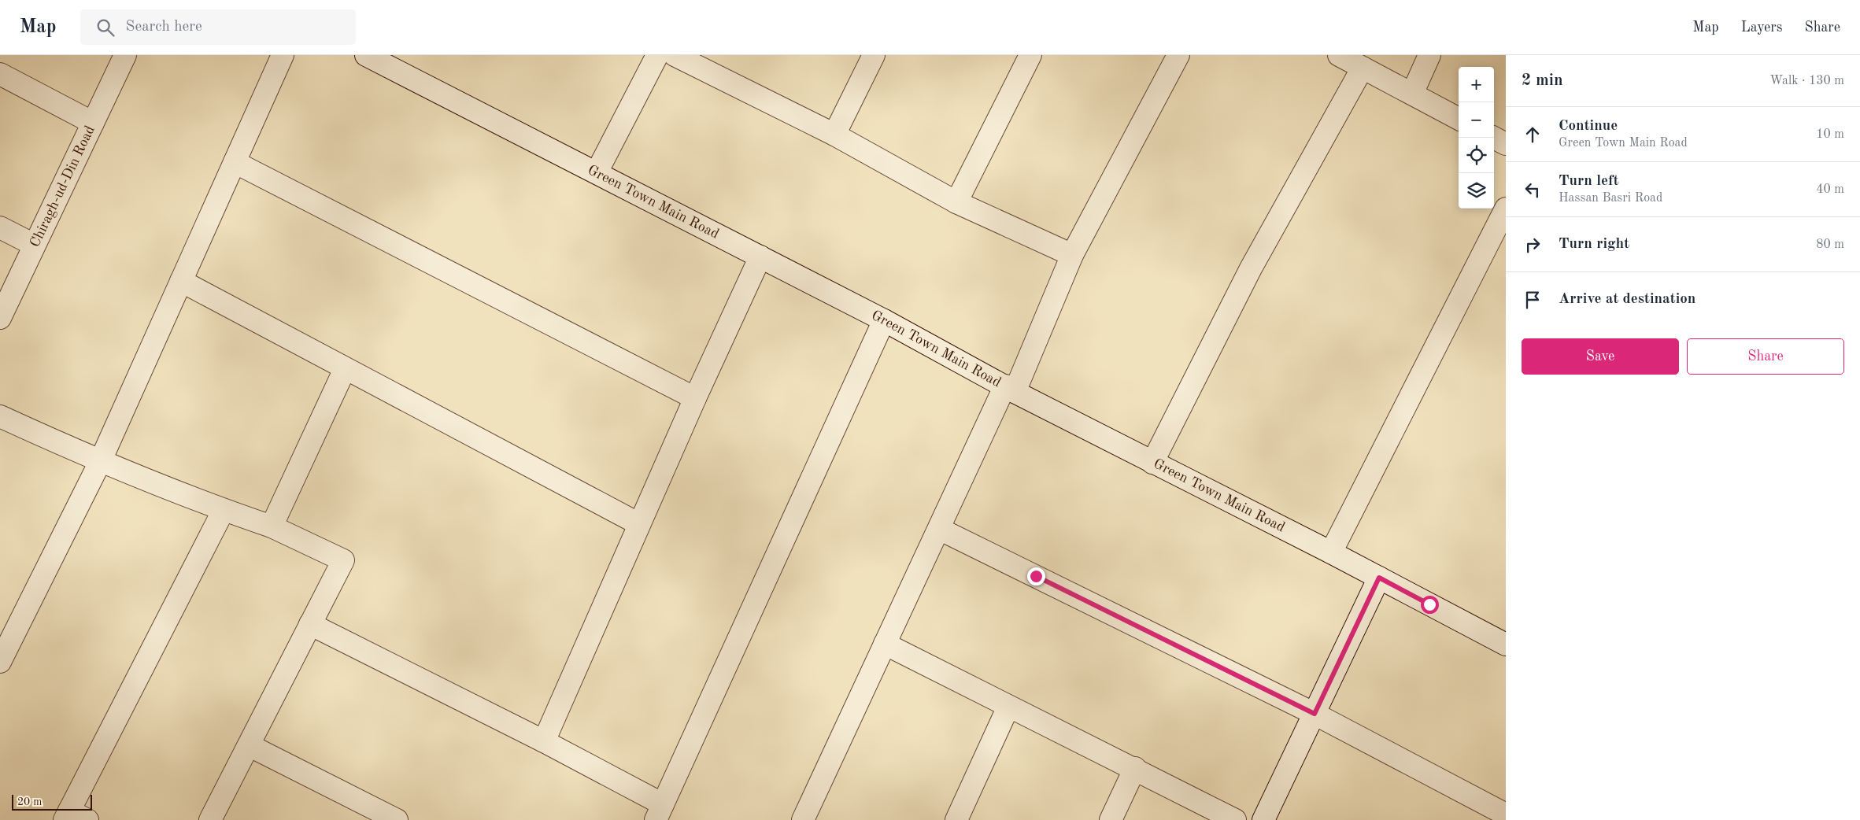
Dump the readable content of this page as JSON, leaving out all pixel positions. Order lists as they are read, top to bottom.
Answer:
{
  "streets": {
    "street": ["Chiragh-ud-Din Road", "Green Town Main Road"]
  },
  "scale_bar": "20 m",
  "page": {
    "header": "Map",
    "search": "Search here",
    "nav": ["Map", "Layers", "Share"],
    "heading": ["2 min", "Walk · 130 m"],
    "map_buttons": ["+", "−"],
    "list": [
      ["Continue", "Green Town Main Road", "10 m"],
      ["Turn left", "Hassan Basri Road", "40 m"],
      ["Turn right", "80 m"],
      "Arrive at destination"
    ],
    "buttons": ["Save", "Share"],
    "scale": "20 m"
  }
}
